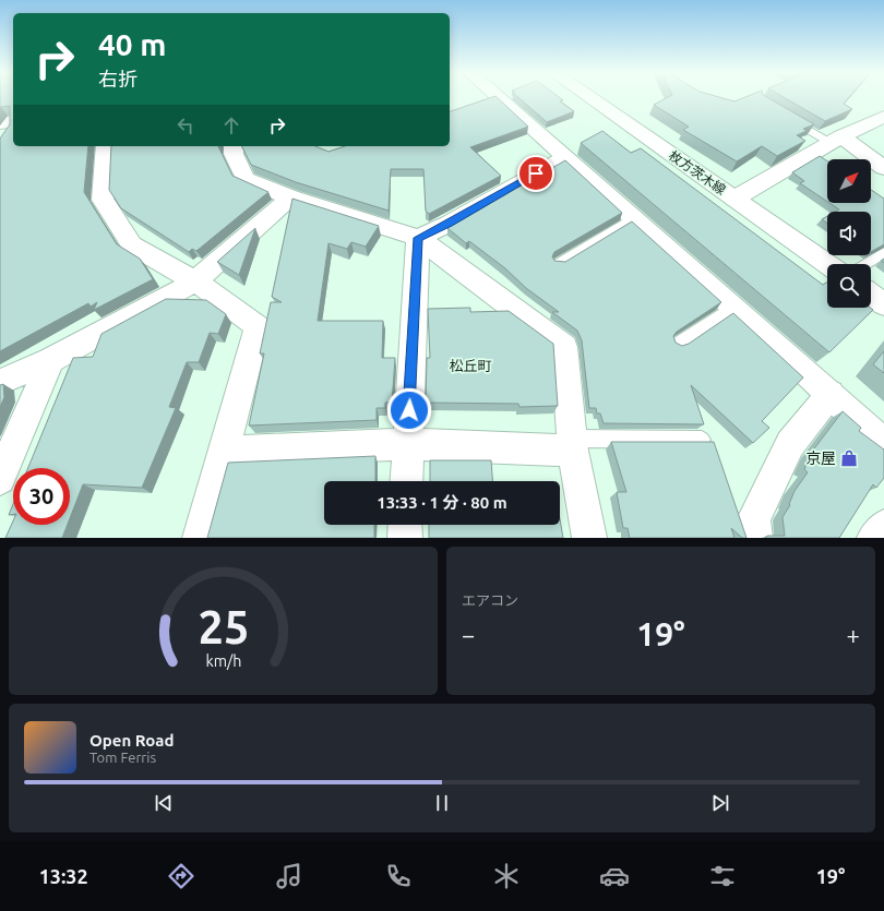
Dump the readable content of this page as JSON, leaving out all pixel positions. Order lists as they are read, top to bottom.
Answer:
{
  "streets": {
    "street": ["枚方茨木線"]
  },
  "districts": ["松丘町"],
  "places": {
    "shop": ["京屋"]
  },
  "north": "top right",
  "page": {
    "turn": ["40 m", "右折"],
    "limit": "30",
    "trip": "13:33 · 1 分 · 80 m",
    "tile": "エアコン",
    "heat": ["−", "19°", "+"],
    "song": ["Open Road", "Tom Ferris"],
    "tabs": ["13:32", "19°"],
    "gauge": ["25", "km/h"]
  }
}
